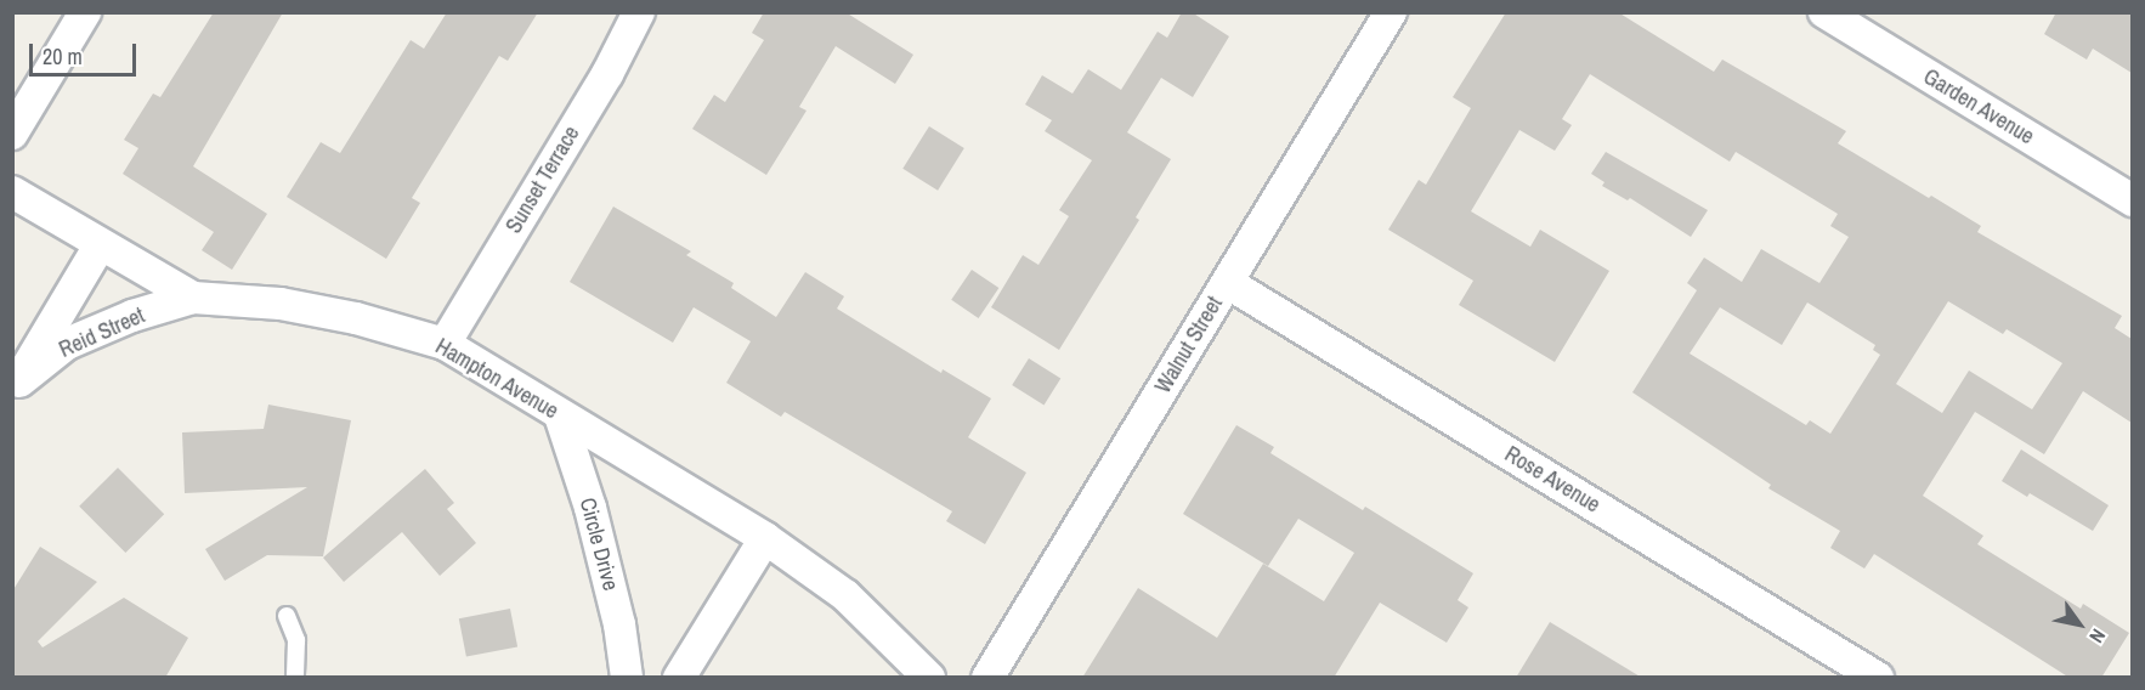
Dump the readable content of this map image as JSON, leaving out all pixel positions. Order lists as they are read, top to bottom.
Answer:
{
  "streets": {
    "street": [
      "Garden Avenue",
      "Sunset Terrace",
      "Reid Street",
      "Walnut Street",
      "Hampton Avenue",
      "Rose Avenue",
      "Circle Drive"
    ]
  },
  "crossings": [
    ["Sunset Terrace", "Hampton Avenue"],
    ["Reid Street", "Hampton Avenue"],
    ["Walnut Street", "Rose Avenue"],
    ["Hampton Avenue", "Circle Drive"]
  ],
  "scale_bar": "20 m",
  "north": "bottom right"
}
